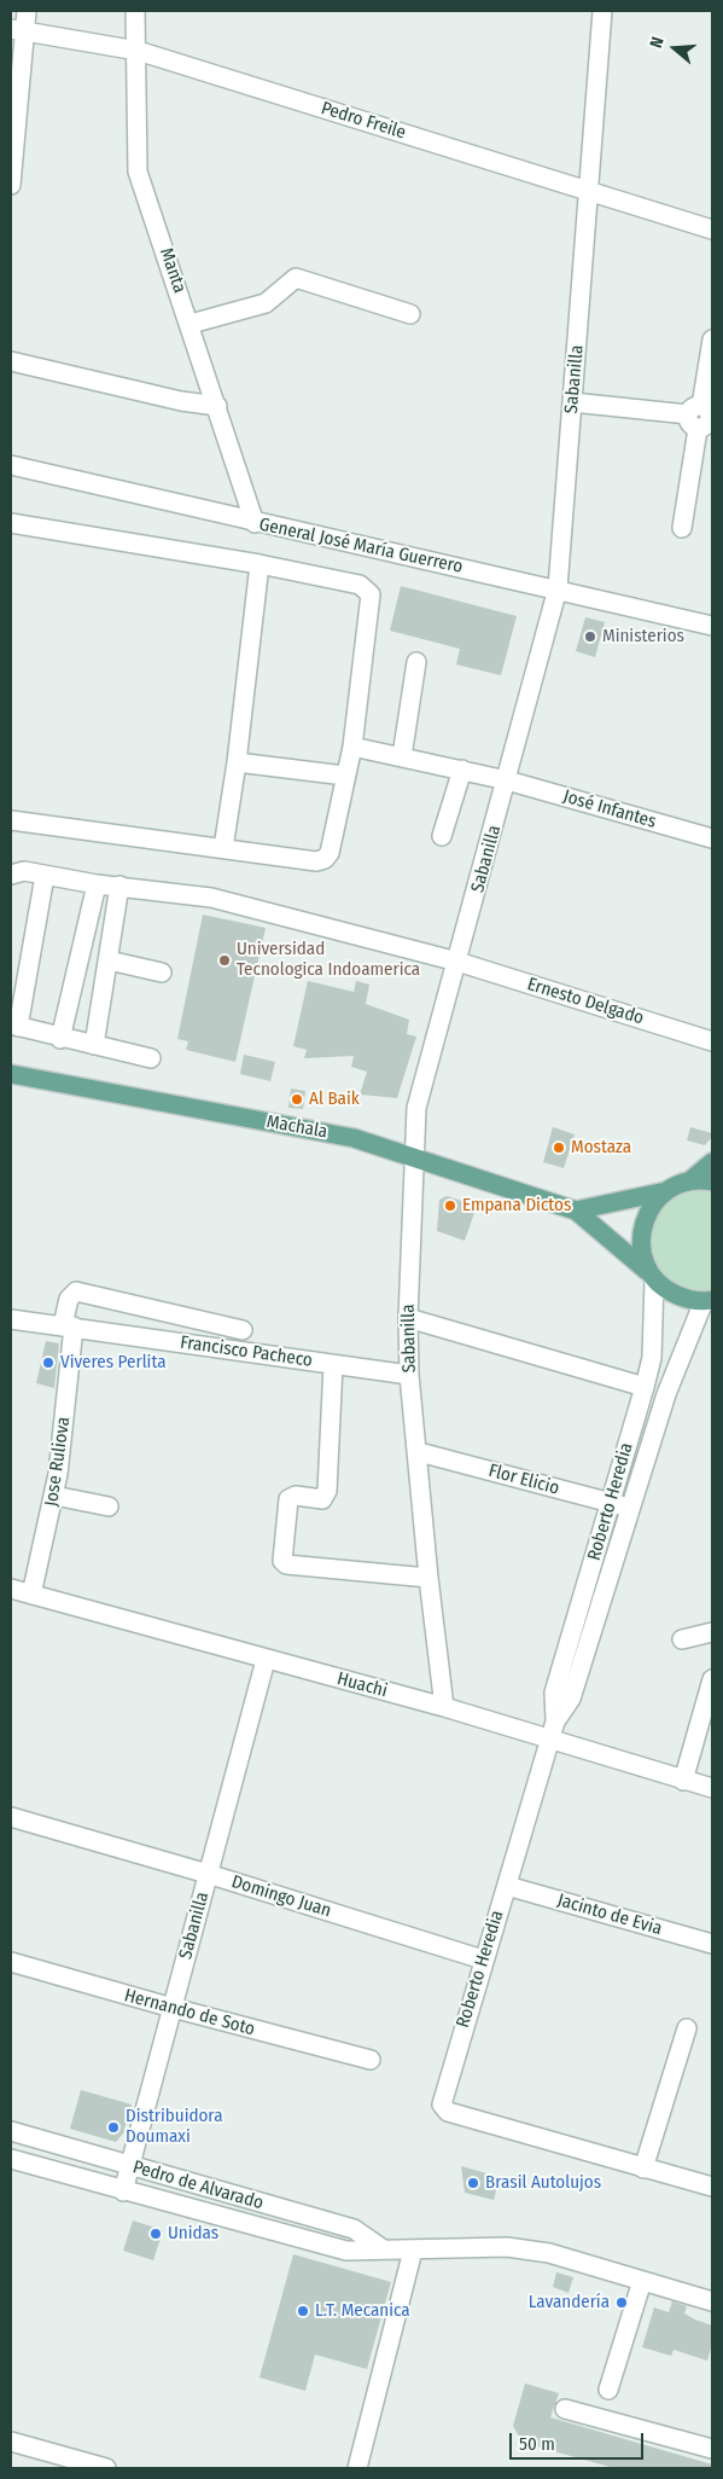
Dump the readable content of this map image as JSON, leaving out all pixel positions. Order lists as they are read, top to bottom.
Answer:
{
  "streets": {
    "main road": ["Machala"],
    "street": [
      "Pedro Freile",
      "Manta",
      "Sabanilla",
      "General José María Guerrero",
      "José Infantes",
      "Ernesto Delgado",
      "Francisco Pacheco",
      "Jose Ruliova",
      "Flor Elicio",
      "Roberto Heredia",
      "Huachi",
      "Domingo Juan",
      "Jacinto de Evia",
      "Hernando de Soto",
      "Pedro de Alvarado"
    ]
  },
  "crossings": [
    ["Pedro Freile", "Manta"],
    ["Pedro Freile", "Sabanilla"],
    ["Manta", "General José María Guerrero"],
    ["Sabanilla", "General José María Guerrero"],
    ["Sabanilla", "José Infantes"],
    ["Sabanilla", "Ernesto Delgado"],
    ["Sabanilla", "Machala"],
    ["Sabanilla", "Francisco Pacheco"],
    ["Sabanilla", "Flor Elicio"],
    ["Sabanilla", "Huachi"],
    ["Sabanilla", "Domingo Juan"],
    ["Sabanilla", "Hernando de Soto"],
    ["Sabanilla", "Pedro de Alvarado"],
    ["Machala", "Roberto Heredia"],
    ["Francisco Pacheco", "Jose Ruliova"],
    ["Jose Ruliova", "Huachi"],
    ["Flor Elicio", "Roberto Heredia"],
    ["Roberto Heredia", "Huachi"],
    ["Roberto Heredia", "Domingo Juan"],
    ["Roberto Heredia", "Jacinto de Evia"]
  ],
  "places": [
    "Ministerios",
    "Universidad Tecnologica Indoamerica",
    "Al Baik",
    "Mostaza",
    "Empana Dictos",
    "Viveres Perlita",
    "Distribuidora Doumaxi",
    "Brasil Autolujos",
    "Unidas",
    "Lavandería",
    "L.T. Mecanica"
  ],
  "scale_bar": "50 m",
  "north": "left"
}
